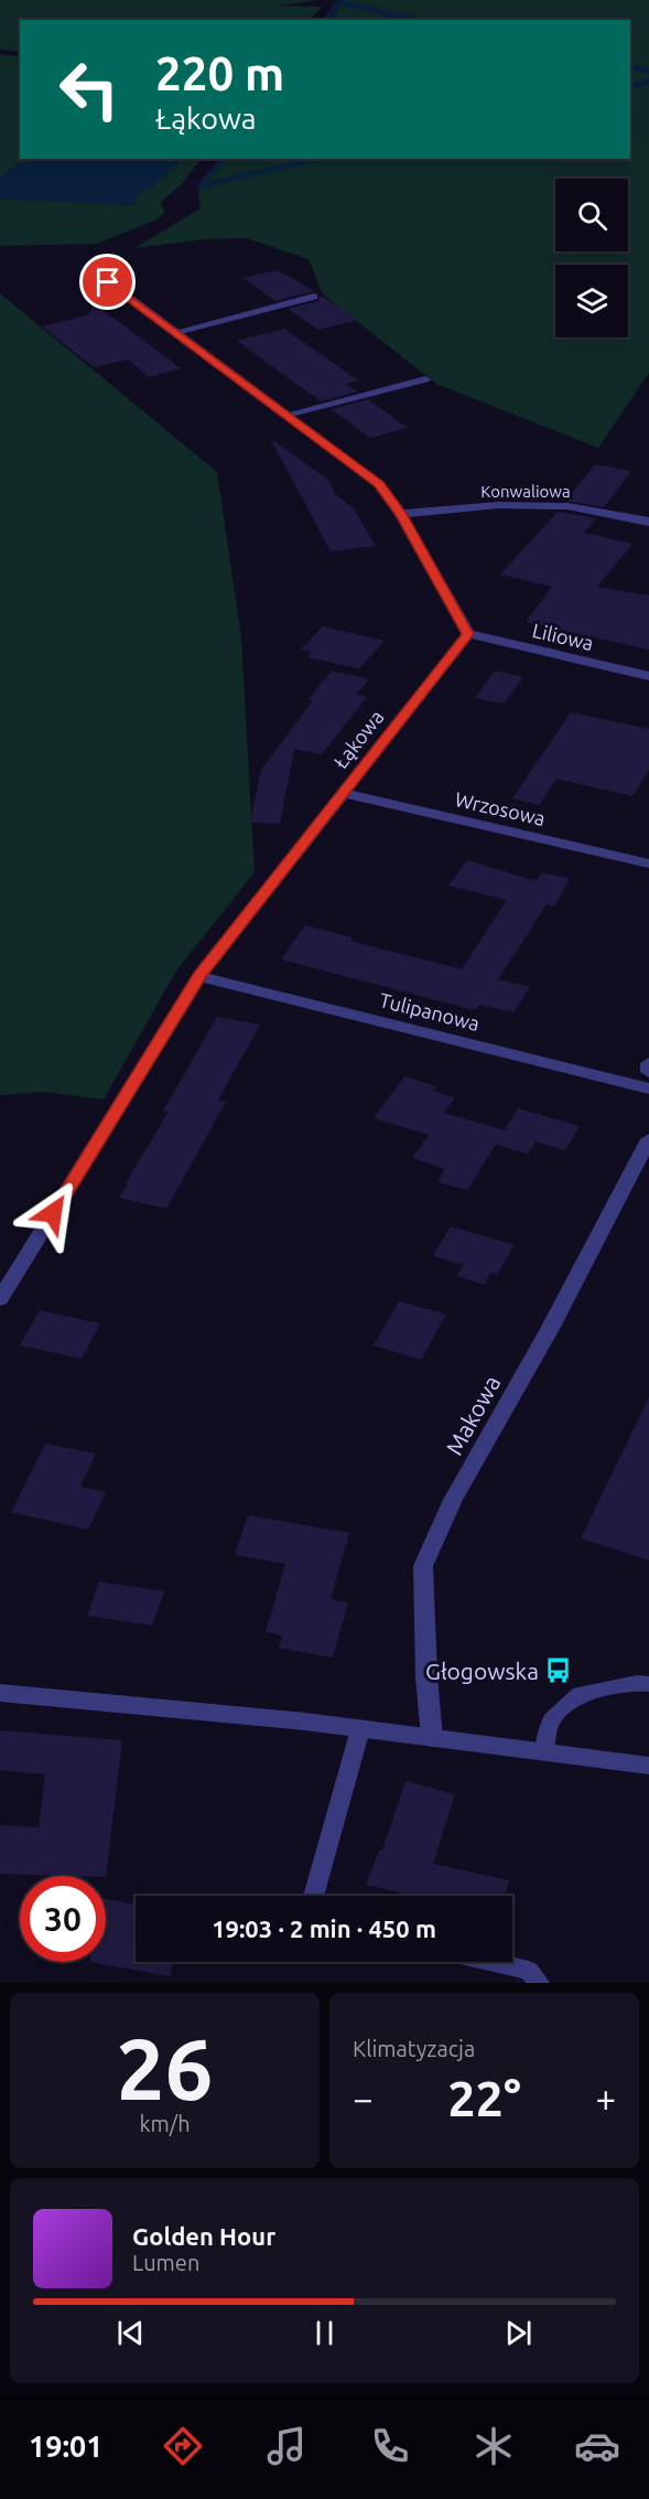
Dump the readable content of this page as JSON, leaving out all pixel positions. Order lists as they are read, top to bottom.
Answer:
{
  "streets": {
    "street": [
      "Konwaliowa",
      "Liliowa",
      "Łąkowa",
      "Wrzosowa",
      "Tulipanowa",
      "Makowa"
    ]
  },
  "crossings": [
    ["Liliowa", "Łąkowa"],
    ["Łąkowa", "Wrzosowa"],
    ["Łąkowa", "Tulipanowa"]
  ],
  "places": {
    "bus stop": ["Głogowska"]
  },
  "page": {
    "turn": ["220 m", "Łąkowa"],
    "limit": "30",
    "trip": "19:03 · 2 min · 450 m",
    "tile": [
      ["26", "km/h"],
      "Klimatyzacja"
    ],
    "heat": ["−", "22°", "+"],
    "song": ["Golden Hour", "Lumen"],
    "tabs": "19:01"
  }
}
